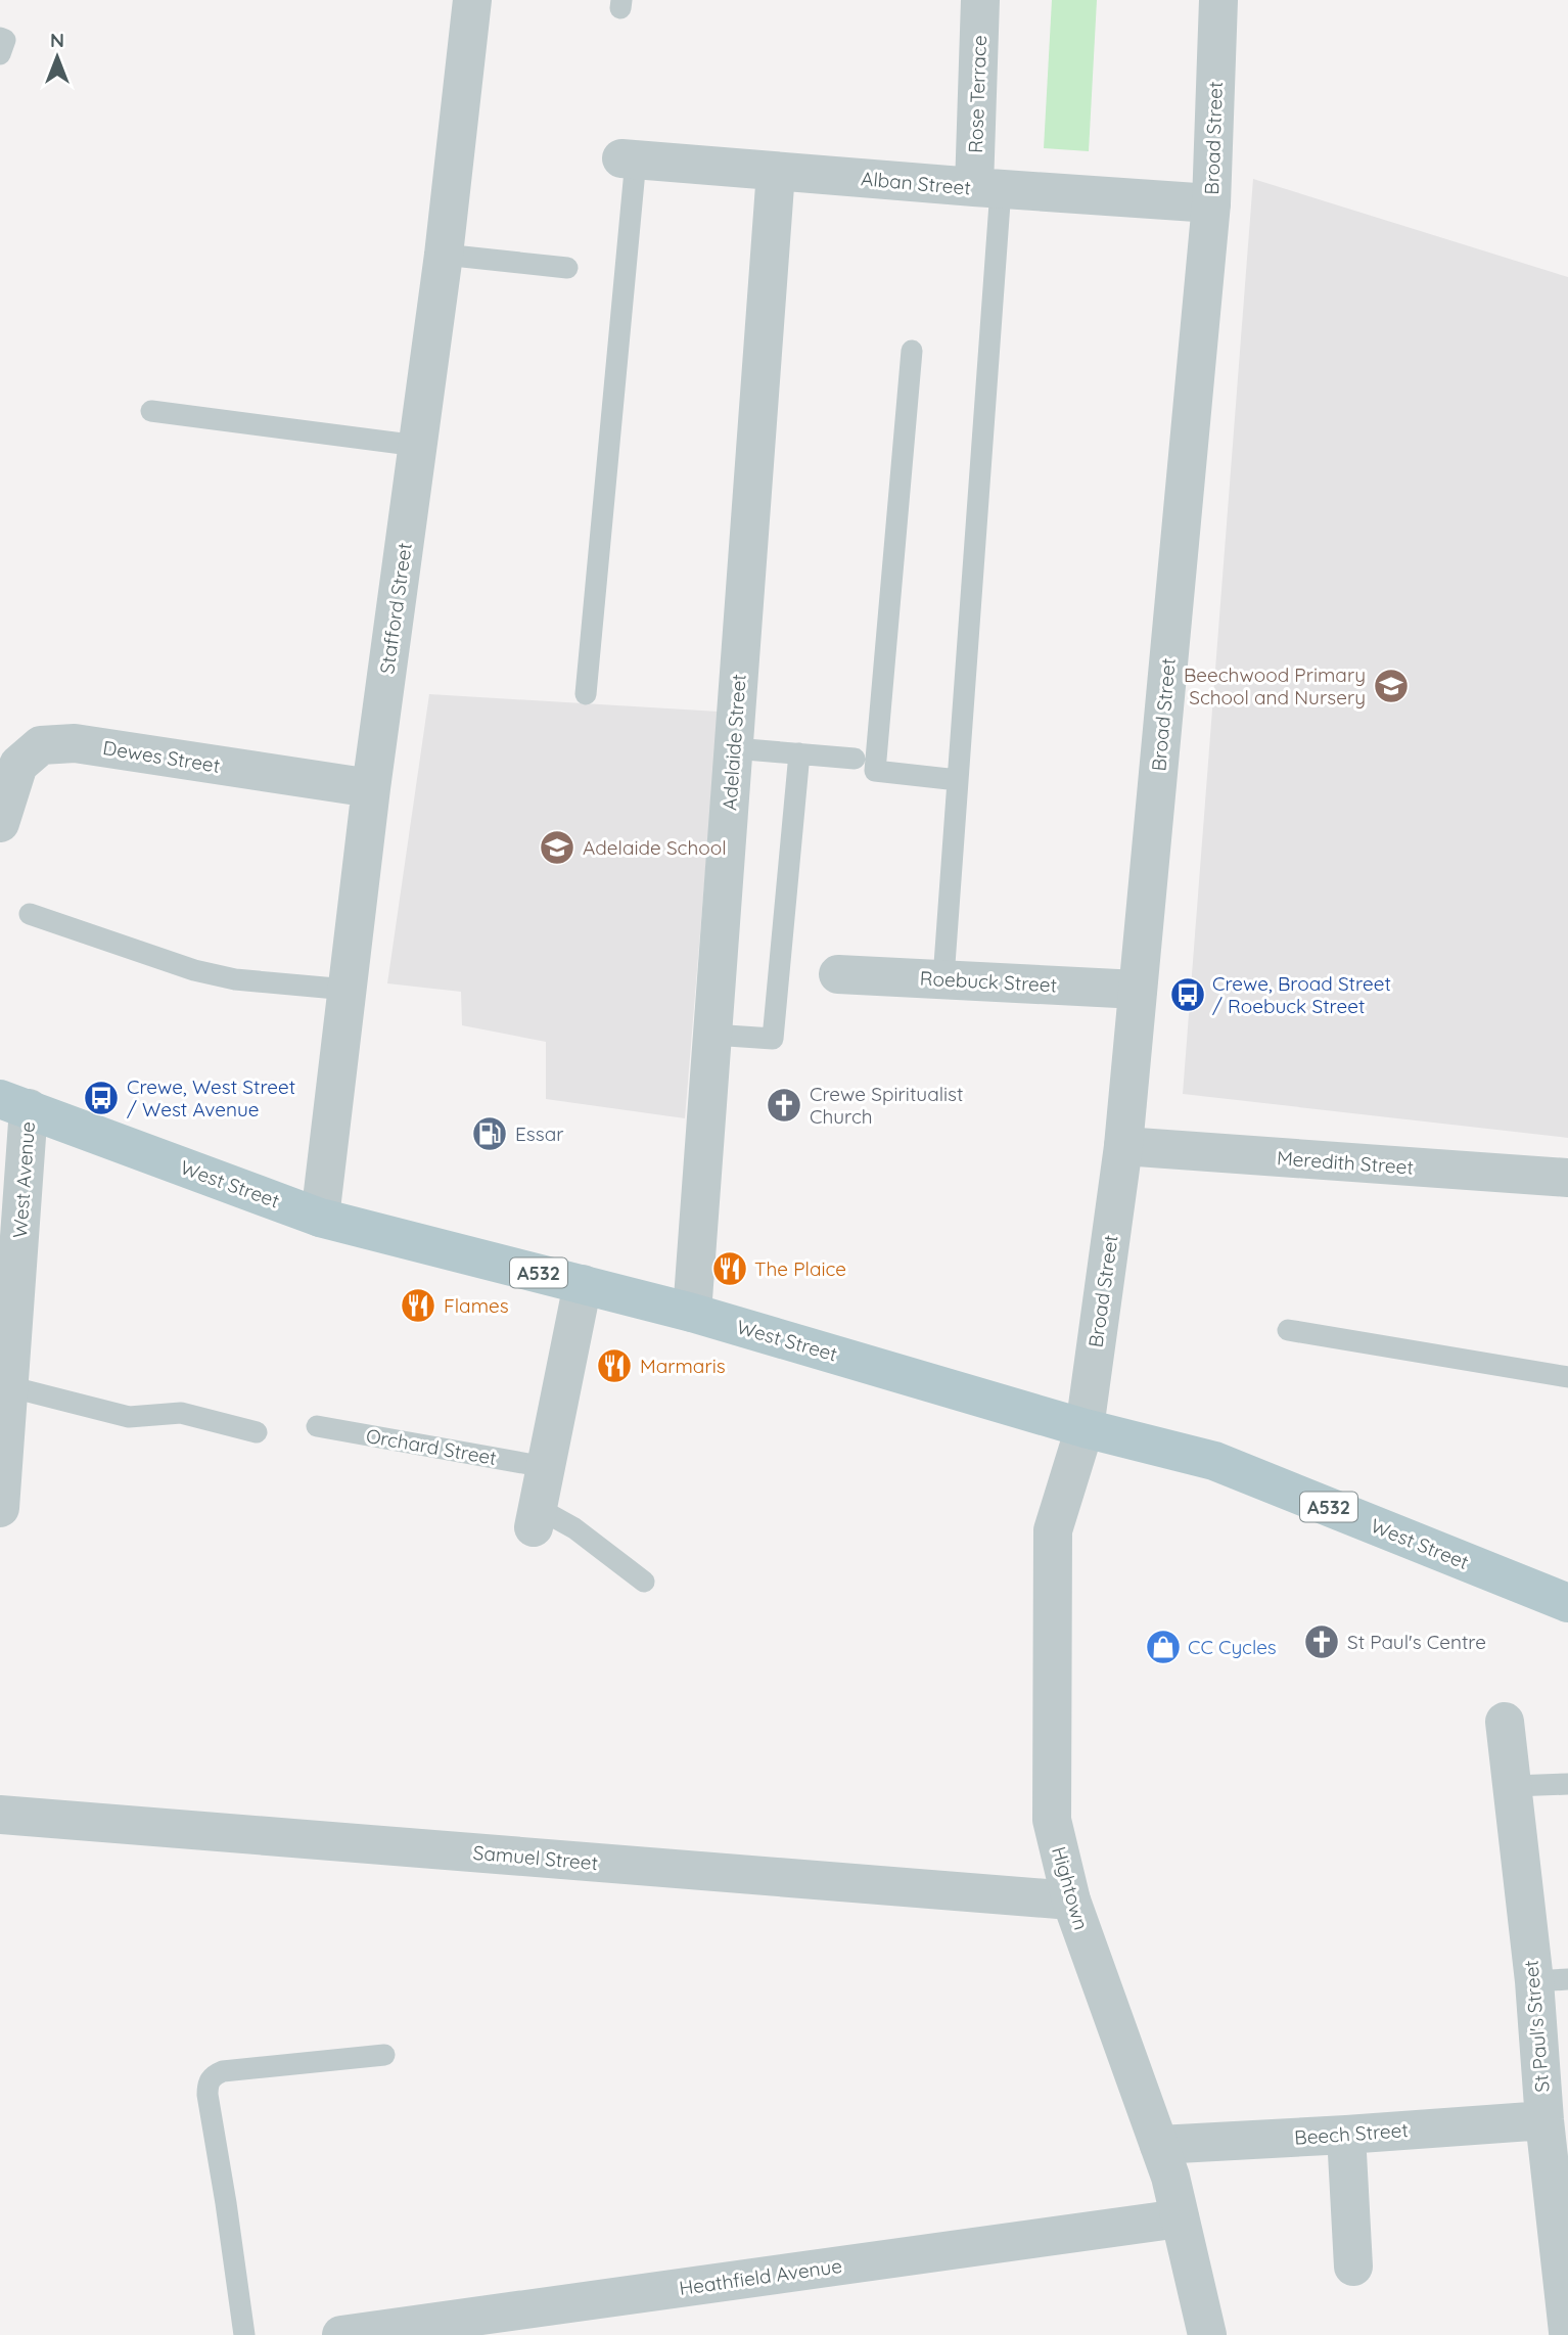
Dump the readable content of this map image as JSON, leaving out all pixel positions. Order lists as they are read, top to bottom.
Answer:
{
  "streets": {
    "main road": ["West Street", "A532"],
    "street": [
      "Rose Terrace",
      "Broad Street",
      "Alban Street",
      "Stafford Street",
      "Adelaide Street",
      "Dewes Street",
      "Roebuck Street",
      "Meredith Street",
      "West Avenue",
      "Samuel Street",
      "Hightown",
      "St Paul's Street",
      "Beech Street",
      "Heathfield Avenue"
    ],
    "lane": ["Orchard Street"]
  },
  "crossings": [
    ["Rose Terrace", "Alban Street"],
    ["Broad Street", "Alban Street"],
    ["Broad Street", "Roebuck Street"],
    ["Broad Street", "Meredith Street"],
    ["Broad Street", "West Street"],
    ["Broad Street", "Hightown"],
    ["Alban Street", "Adelaide Street"],
    ["Stafford Street", "Dewes Street"],
    ["Stafford Street", "West Street"],
    ["Adelaide Street", "West Street"],
    ["West Avenue", "West Street"],
    ["West Street", "Hightown"],
    ["Samuel Street", "Hightown"],
    ["Hightown", "Beech Street"],
    ["Hightown", "Heathfield Avenue"],
    ["St Paul's Street", "Beech Street"]
  ],
  "places": {
    "school or university": ["Beechwood Primary School and Nursery", "Adelaide School"],
    "bus stop": ["Crewe, Broad Street / Roebuck Street", "Crewe, West Street / West Avenue"],
    "church": ["Crewe Spiritualist Church", "St Paul's Centre"],
    "fuel station": ["Essar"],
    "restaurant": ["The Plaice", "Flames", "Marmaris"],
    "shop": ["CC Cycles"]
  },
  "north": "top"
}
